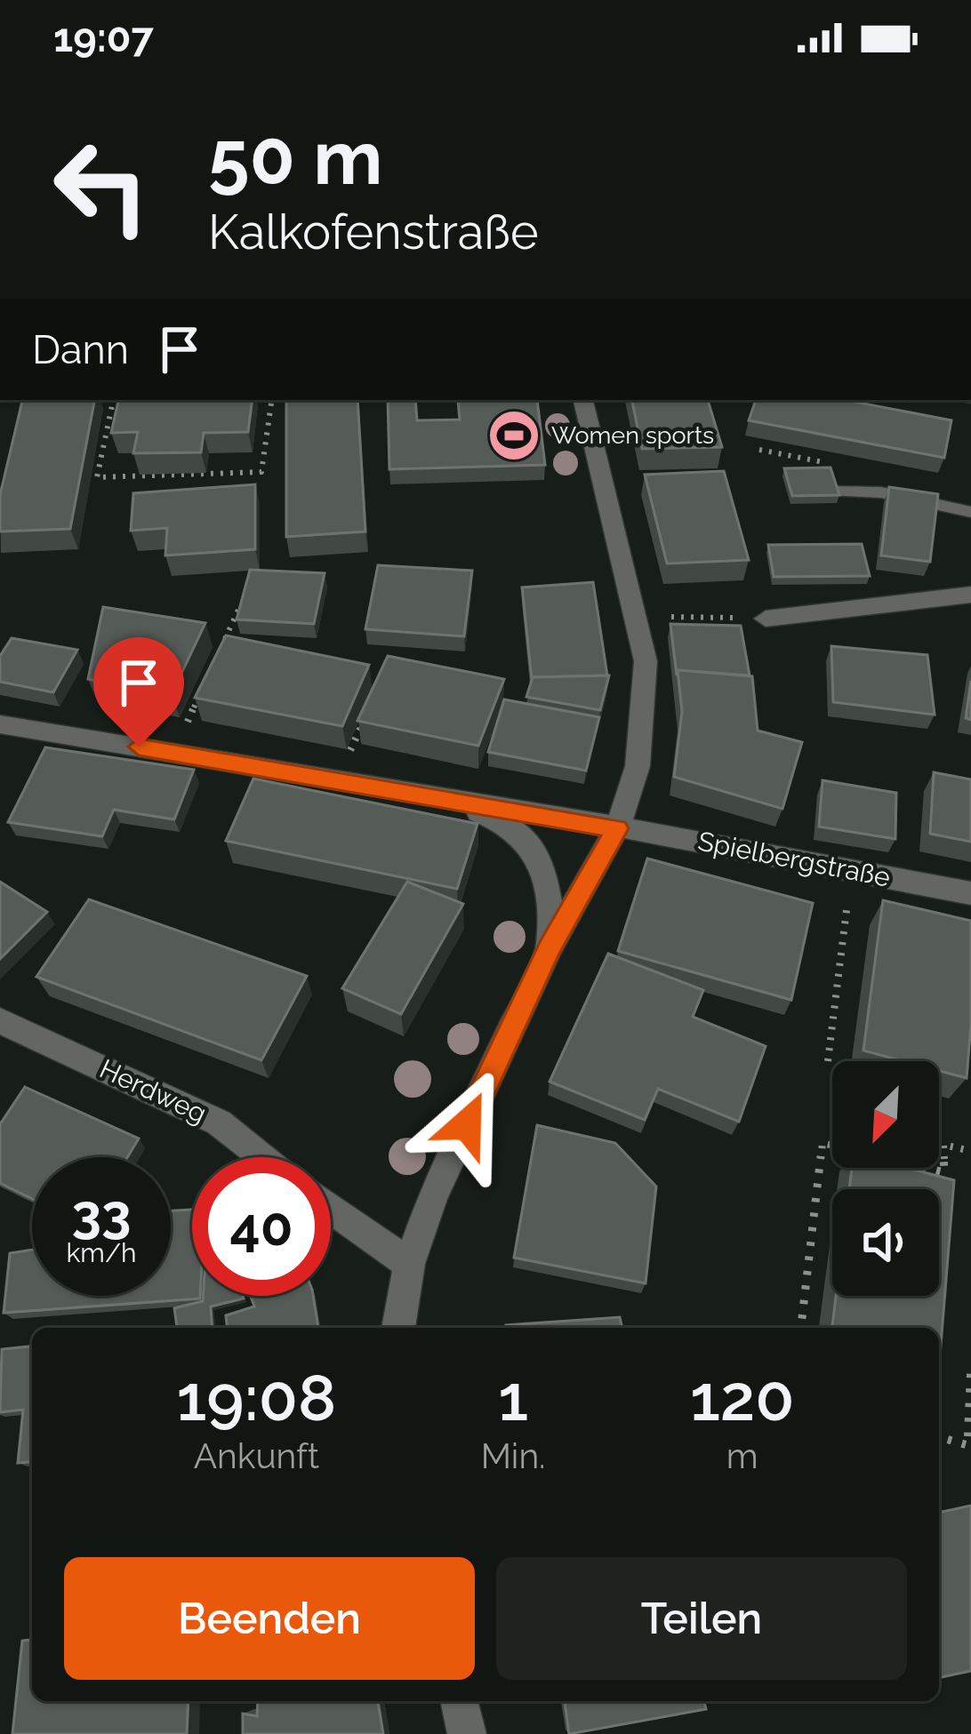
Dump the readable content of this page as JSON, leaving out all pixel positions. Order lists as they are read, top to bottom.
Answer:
{
  "streets": {
    "street": ["Spielbergstraße", "Herdweg"]
  },
  "places": {
    "sports": ["Women sports"]
  },
  "north": "bottom left",
  "page": {
    "status": "19:07",
    "turn": ["50 m", "Kalkofenstraße"],
    "then": "Dann",
    "speed": "33 km/h",
    "limit": "40",
    "eta": [
      "19:08",
      "Ankunft",
      "1",
      "Min.",
      "120",
      "m"
    ],
    "buttons": ["Beenden", "Teilen"]
  }
}
